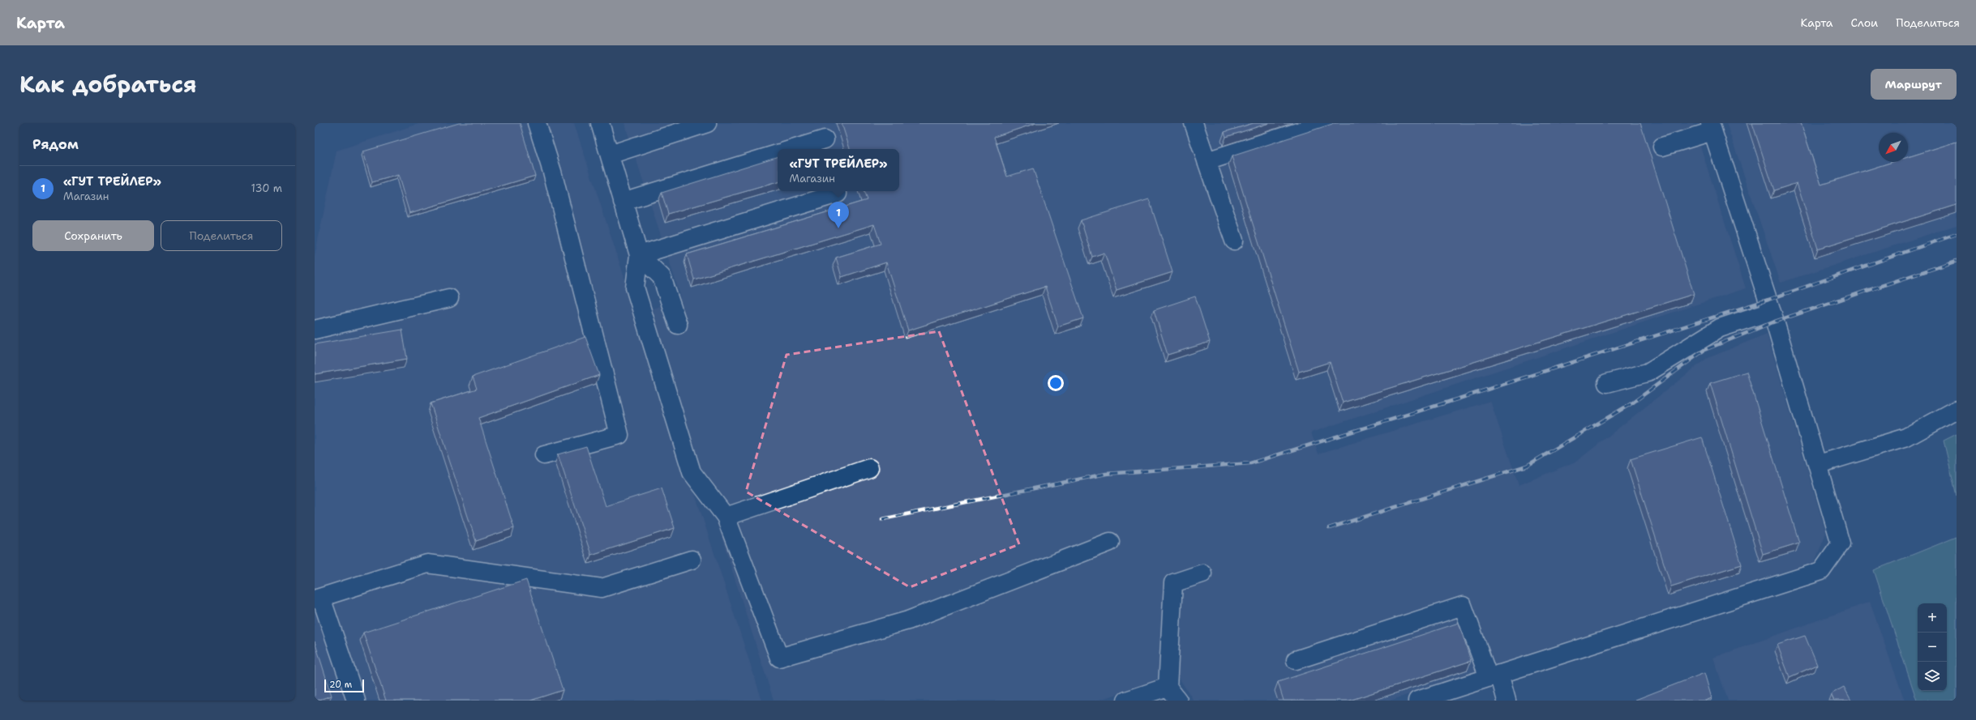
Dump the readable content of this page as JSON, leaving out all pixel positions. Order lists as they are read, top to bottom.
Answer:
{
  "scale_bar": "20 m",
  "north": "bottom left",
  "page": {
    "header": "Карта",
    "nav": ["Карта", "Слои", "Поделиться"],
    "title": "Как добраться",
    "buttons": [
      "Маршрут",
      ["Сохранить", "Поделиться"]
    ],
    "heading": "Рядом",
    "popup": ["«ГУТ ТРЕЙЛЕР»", "Магазин"],
    "list": [
      {
        "mark": "1",
        "name": "«ГУТ ТРЕЙЛЕР»",
        "note": "Магазин",
        "value": "130 m"
      }
    ],
    "pins": "1",
    "map_buttons": ["+", "−"],
    "scale": "20 m"
  }
}
